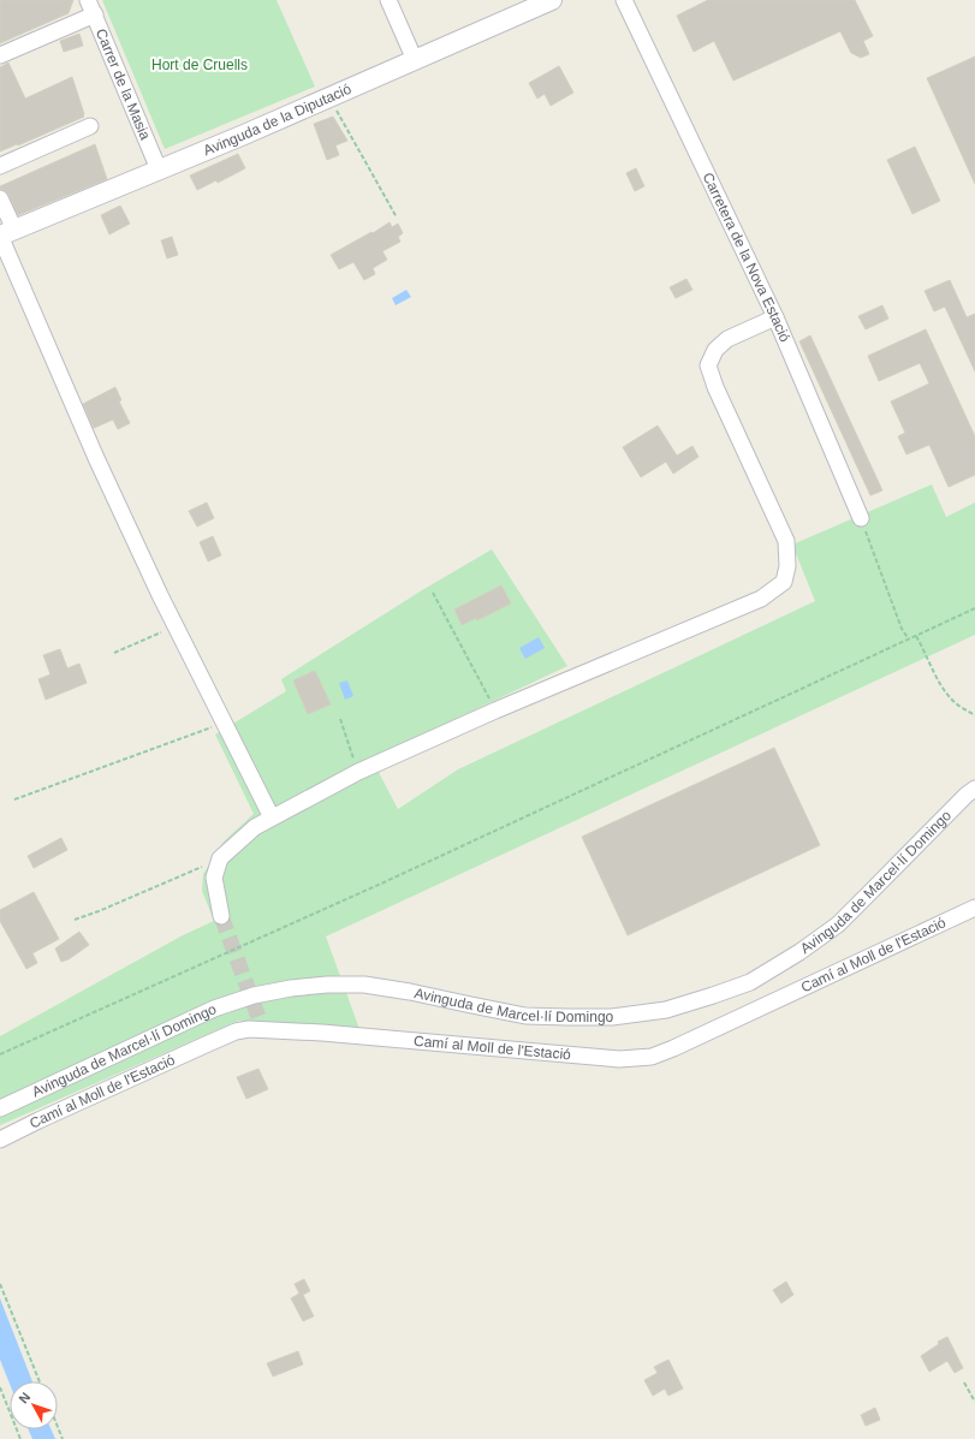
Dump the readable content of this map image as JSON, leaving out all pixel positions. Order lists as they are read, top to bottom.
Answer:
{
  "streets": {
    "street": [
      "Carrer de la Masia",
      "Avinguda de la Diputació",
      "Carretera de la Nova Estació",
      "Avinguda de Marcel·lí Domingo",
      "Camí al Moll de l'Estació"
    ]
  },
  "crossings": [
    ["Carrer de la Masia", "Avinguda de la Diputació"]
  ],
  "parks": ["Hort de Cruells"],
  "north": "top left"
}
